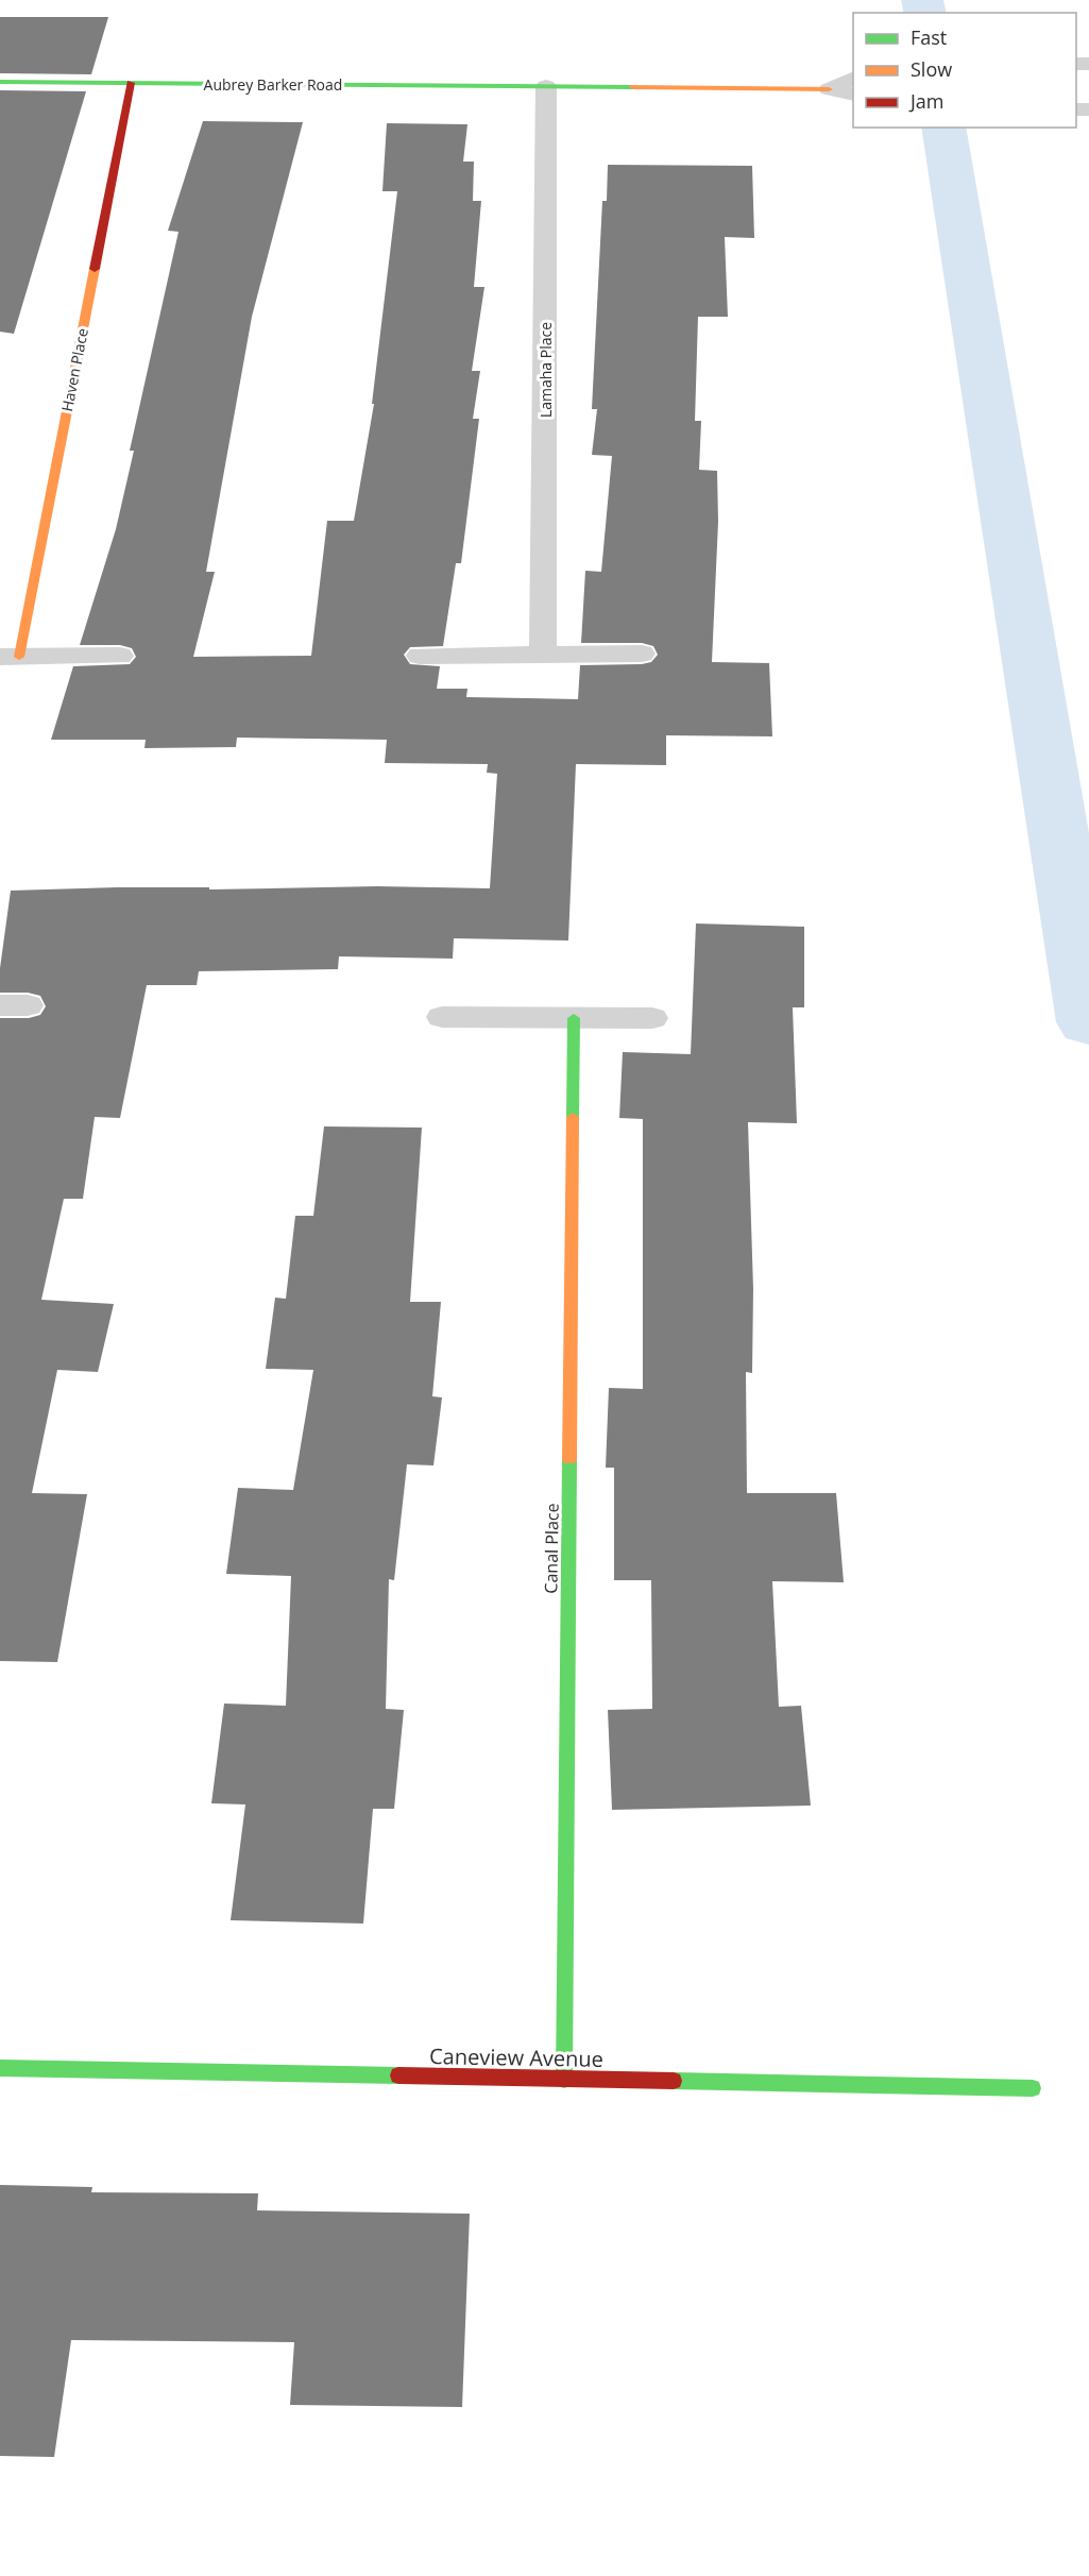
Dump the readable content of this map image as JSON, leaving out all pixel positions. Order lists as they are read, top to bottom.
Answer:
{
  "streets": {
    "street": [
      "Aubrey Barker Road",
      "Haven Place",
      "Lamaha Place",
      "Canal Place",
      "Caneview Avenue"
    ]
  },
  "crossings": [
    ["Aubrey Barker Road", "Haven Place"],
    ["Aubrey Barker Road", "Lamaha Place"],
    ["Canal Place", "Caneview Avenue"]
  ],
  "legend": ["Fast", "Slow", "Jam"]
}
